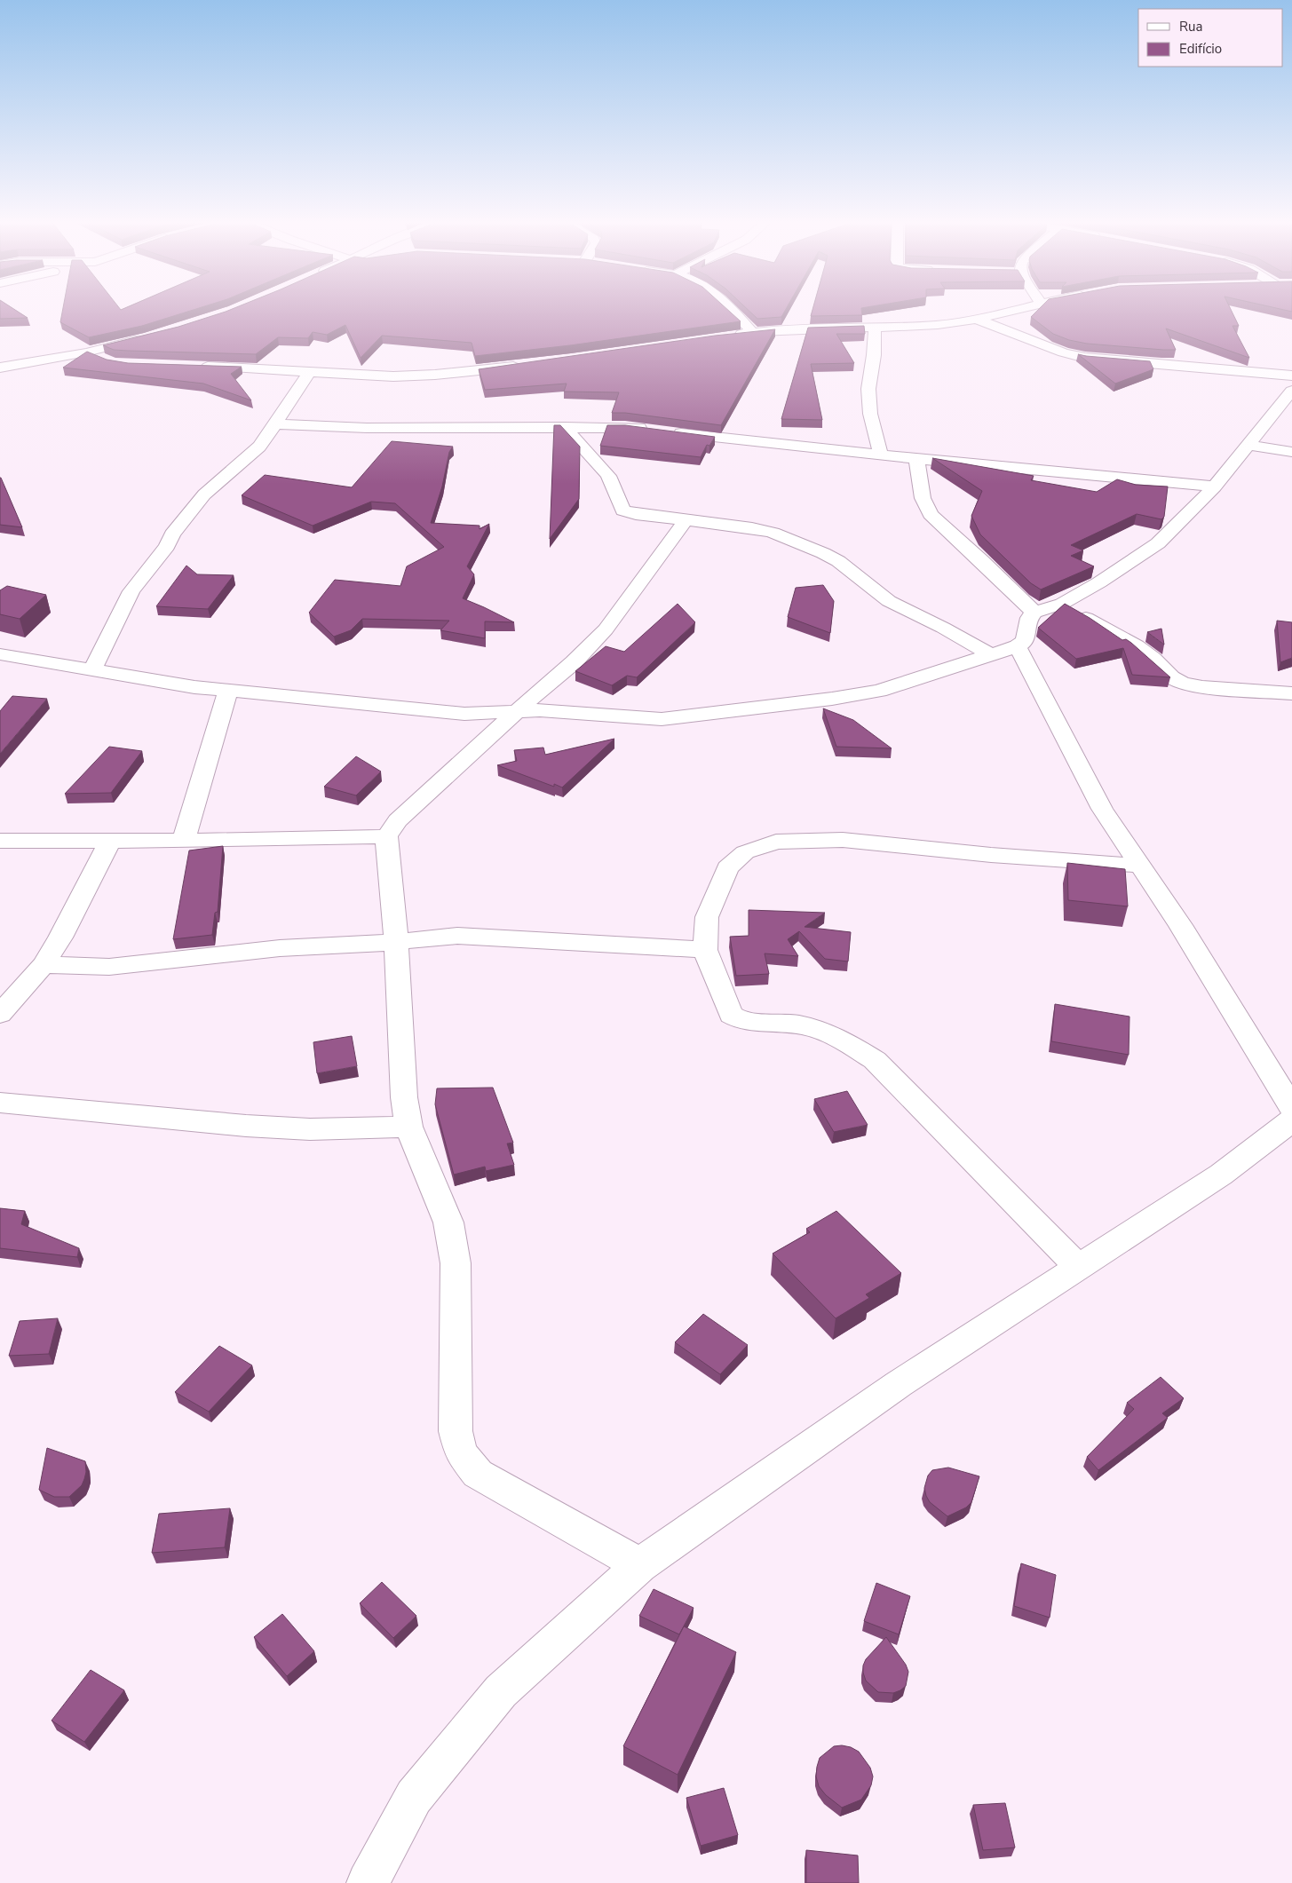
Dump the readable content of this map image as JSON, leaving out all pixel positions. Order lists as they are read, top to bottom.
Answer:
{
  "legend": ["Rua", "Edifício"]
}
